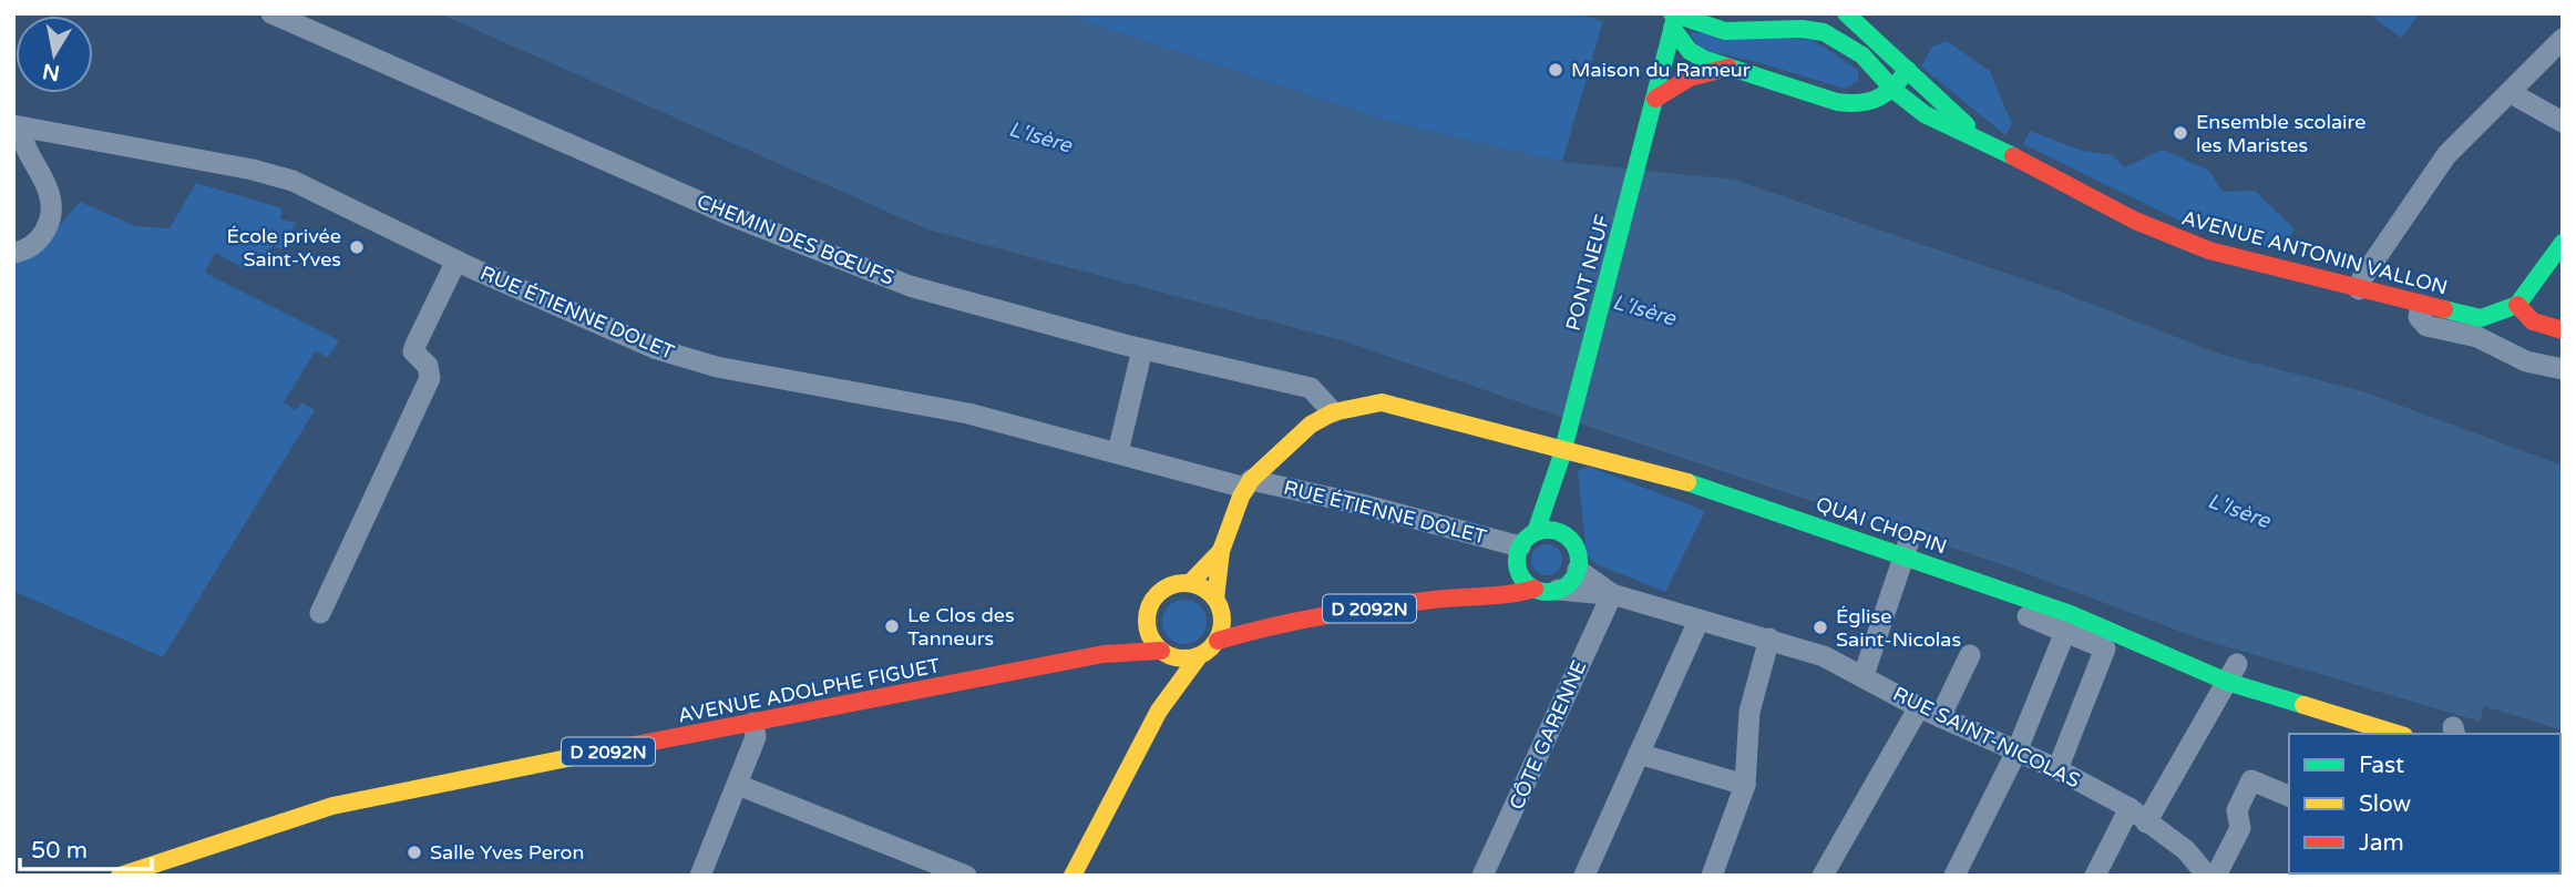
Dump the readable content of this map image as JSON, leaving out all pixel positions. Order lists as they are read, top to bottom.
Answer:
{
  "streets": {
    "main road": [
      "AVENUE ANTONIN VALLON",
      "PONT NEUF",
      "QUAI CHOPIN",
      "D 2092N",
      "AVENUE ADOLPHE FIGUET"
    ],
    "street": [
      "CHEMIN DES BŒUFS",
      "RUE ÉTIENNE DOLET",
      "CÔTE GARENNE",
      "RUE SAINT-NICOLAS"
    ]
  },
  "crossings": [
    ["CHEMIN DES BŒUFS", "QUAI CHOPIN"],
    ["PONT NEUF", "RUE ÉTIENNE DOLET"],
    ["PONT NEUF", "D 2092N"],
    ["PONT NEUF", "RUE SAINT-NICOLAS"],
    ["RUE ÉTIENNE DOLET", "D 2092N"],
    ["RUE ÉTIENNE DOLET", "RUE SAINT-NICOLAS"],
    ["D 2092N", "AVENUE ADOLPHE FIGUET"],
    ["D 2092N", "RUE SAINT-NICOLAS"],
    ["CÔTE GARENNE", "RUE SAINT-NICOLAS"]
  ],
  "water": ["L'Isère"],
  "places": [
    "Maison du Rameur",
    "Ensemble scolaire les Maristes",
    "École privée Saint-Yves",
    "Le Clos des Tanneurs",
    "Église Saint-Nicolas",
    "Salle Yves Peron"
  ],
  "legend": ["Fast", "Slow", "Jam"],
  "scale_bar": "50 m",
  "north": "bottom"
}
